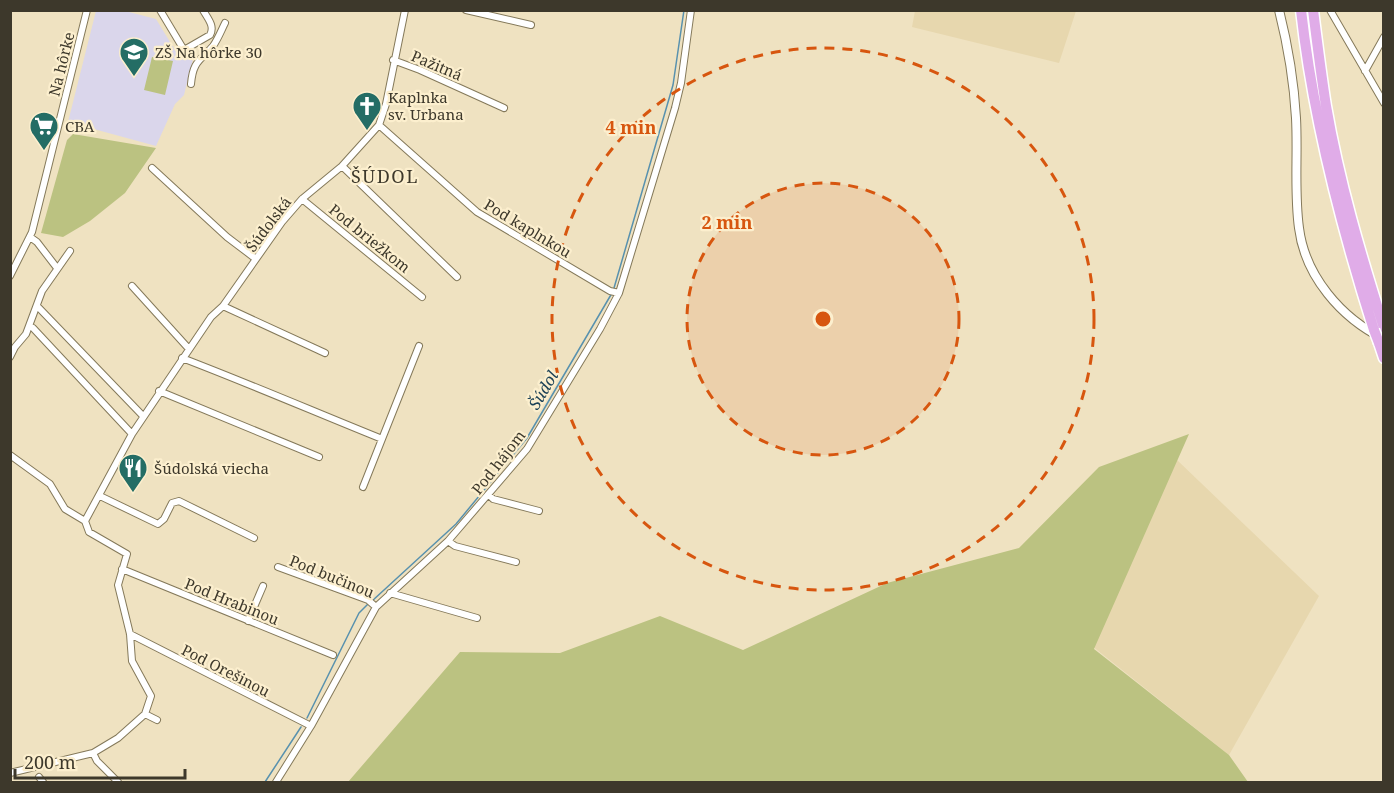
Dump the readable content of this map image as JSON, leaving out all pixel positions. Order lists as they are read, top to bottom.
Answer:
{
  "streets": {
    "street": [
      "Na hôrke",
      "Pažitná",
      "Šúdolská",
      "Pod kaplnkou",
      "Pod briežkom",
      "Pod hájom",
      "Pod bučinou",
      "Pod Hrabinou",
      "Pod Orešinou"
    ]
  },
  "crossings": [
    ["Pažitná", "Šúdolská"],
    ["Šúdolská", "Pod kaplnkou"],
    ["Šúdolská", "Pod briežkom"],
    ["Pod kaplnkou", "Pod hájom"],
    ["Pod hájom", "Pod bučinou"],
    ["Pod hájom", "Pod Orešinou"]
  ],
  "districts": ["ŠÚDOL"],
  "water": ["Šúdol"],
  "places": {
    "school or university": ["ZŠ Na hôrke 30"],
    "church": ["Kaplnka sv. Urbana"],
    "supermarket": ["CBA"],
    "restaurant": ["Šúdolská viecha"]
  },
  "scale_bar": "200 m",
  "rings": ["4 min", "2 min"]
}
